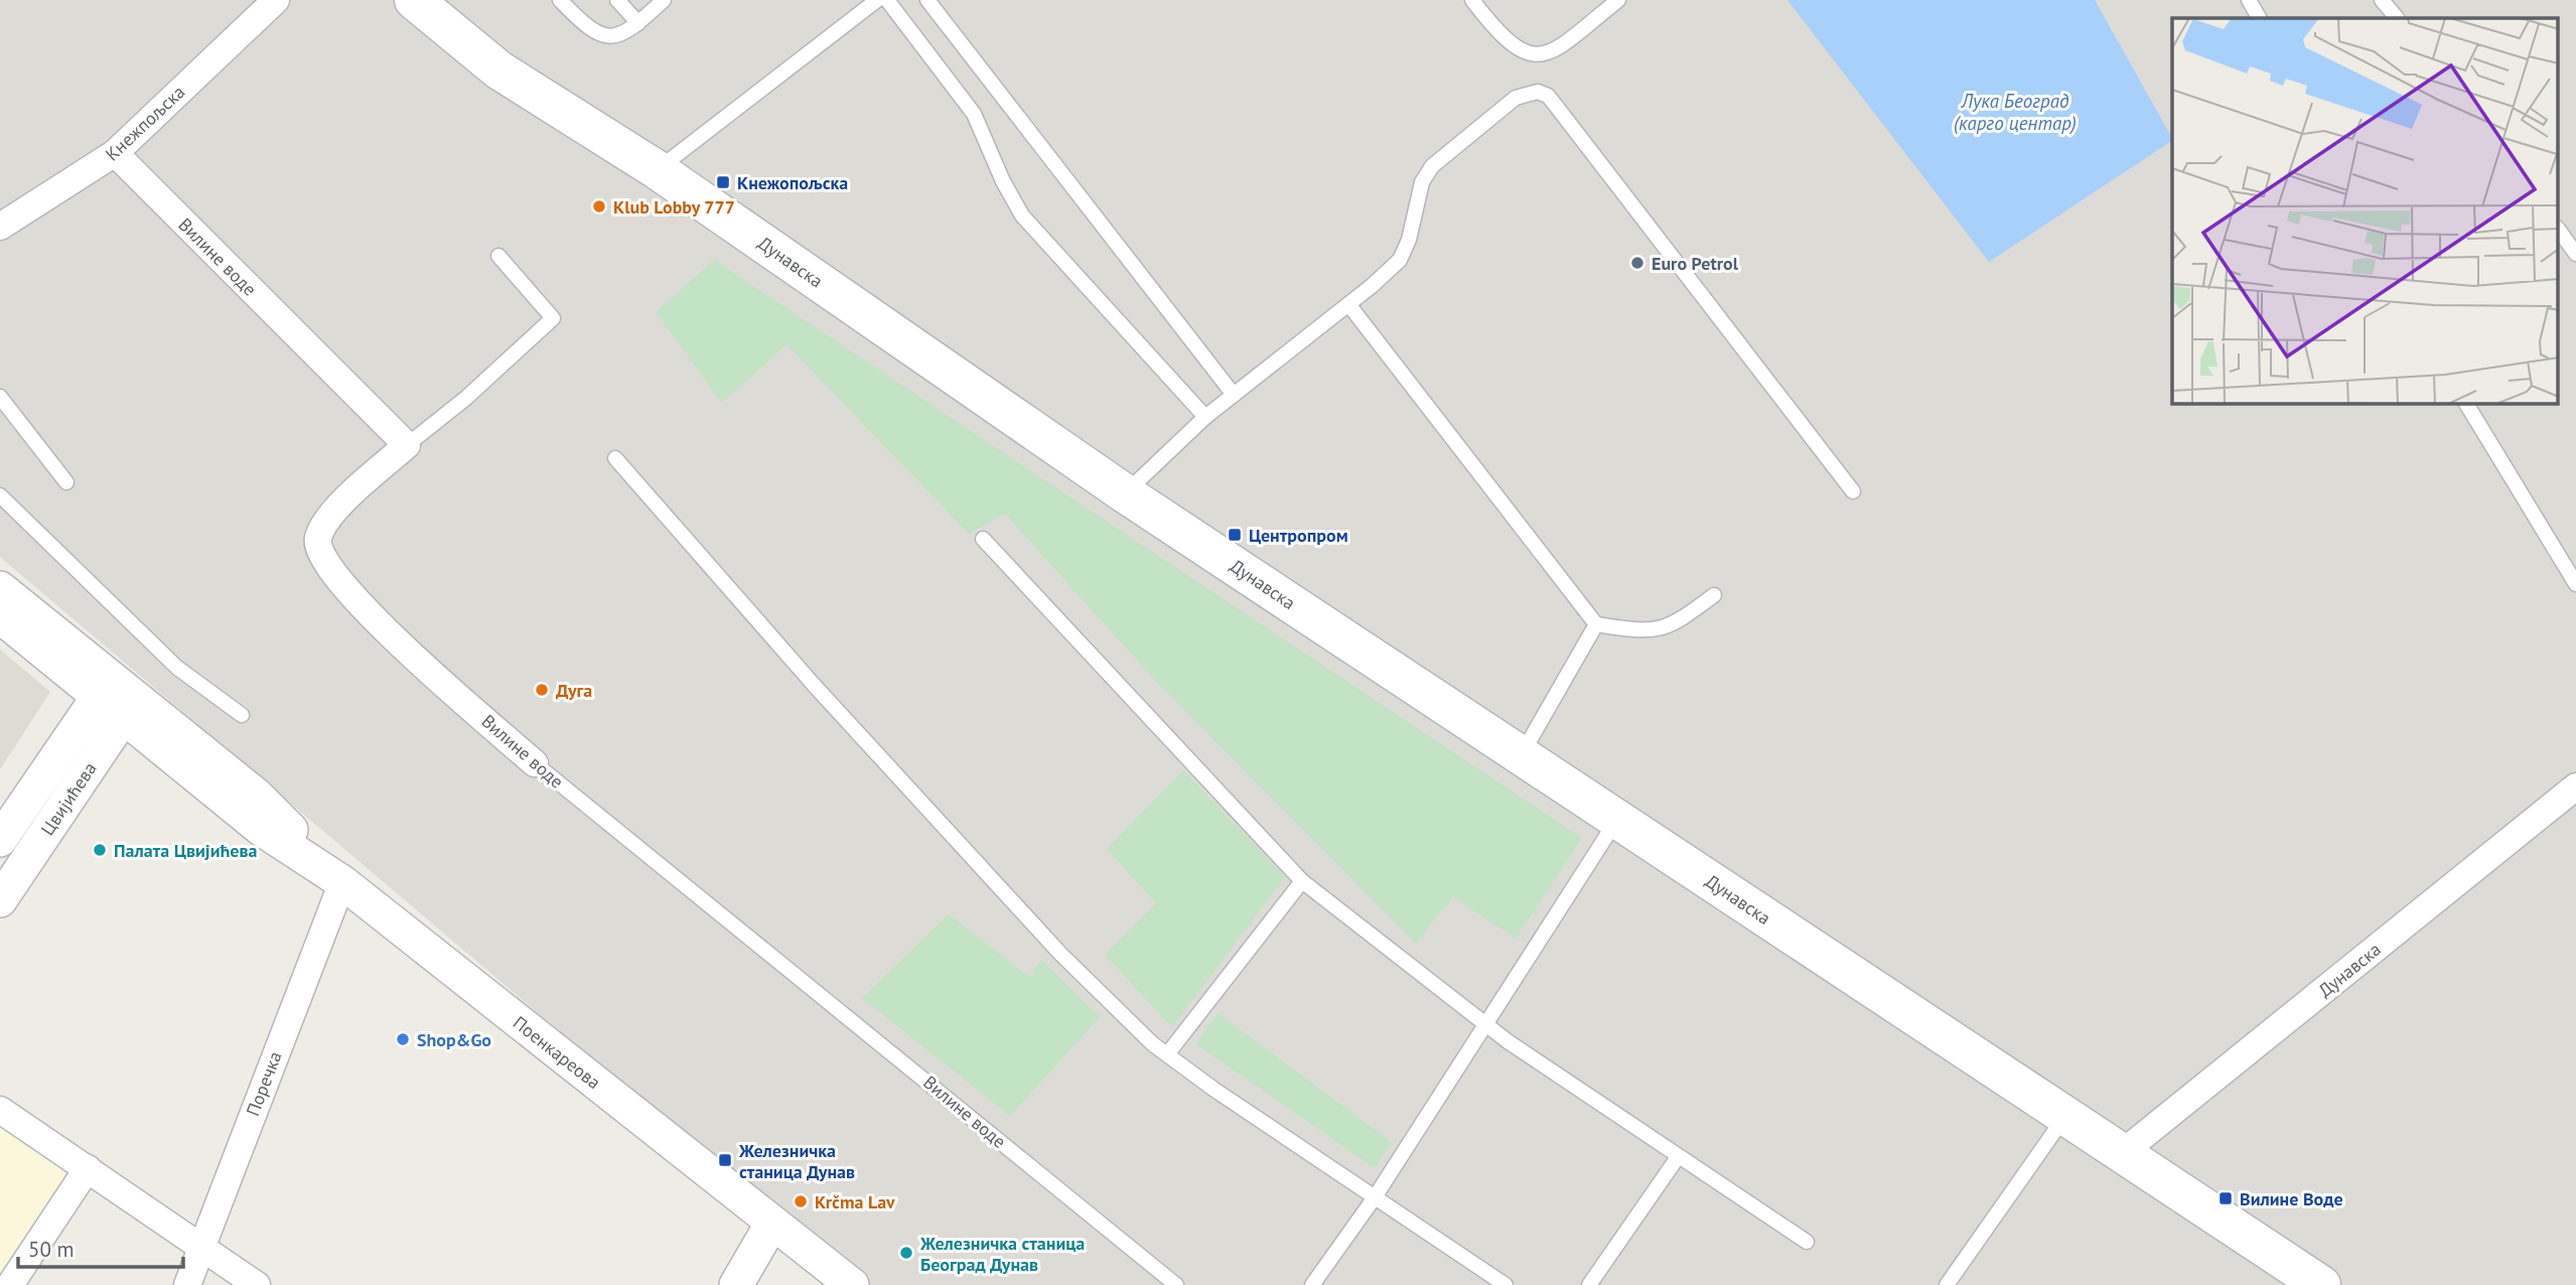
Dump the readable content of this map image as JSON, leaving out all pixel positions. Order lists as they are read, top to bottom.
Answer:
{
  "streets": {
    "main road": ["Дунавска"],
    "street": [
      "Кнежпољска",
      "Вилине воде",
      "Цвијићева",
      "Поенкареова",
      "Поречка"
    ]
  },
  "crossings": [
    ["Кнежпољска", "Вилине воде"],
    ["Цвијићева", "Поенкареова"],
    ["Поенкареова", "Поречка"]
  ],
  "water": ["Лука Београд (карго центар)"],
  "places": {
    "transit": [
      "Кнежопољска",
      "Центропром",
      "Железничка станица Дунав",
      "Вилине Воде"
    ],
    "other": [
      "Klub Lobby 777",
      "Euro Petrol",
      "Дуга",
      "Палата Цвијићева",
      "Shop&Go",
      "Krčma Lav",
      "Железничка станица Београд Дунав"
    ]
  },
  "scale_bar": "50 m"
}
